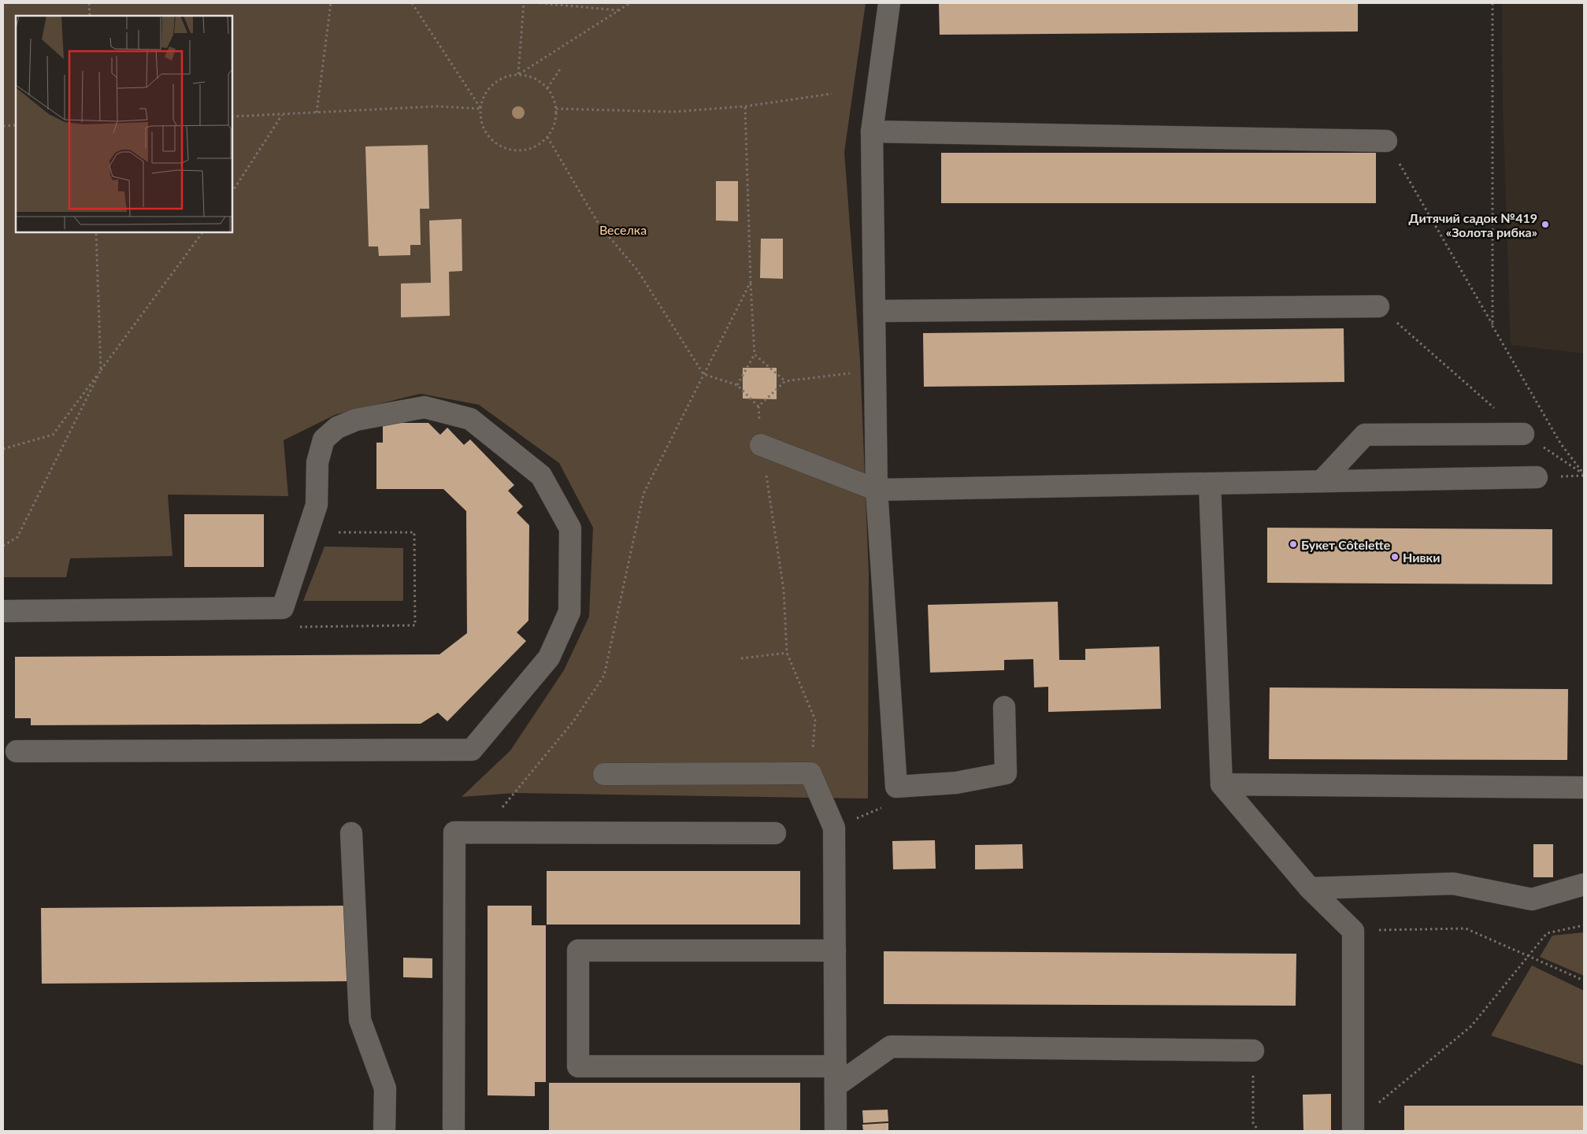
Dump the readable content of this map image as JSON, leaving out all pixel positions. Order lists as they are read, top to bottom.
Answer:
{
  "parks": ["Веселка"],
  "places": ["Дитячий садок №419 «Золота рибка»", "Букет Côtelette", "Нивки"]
}
